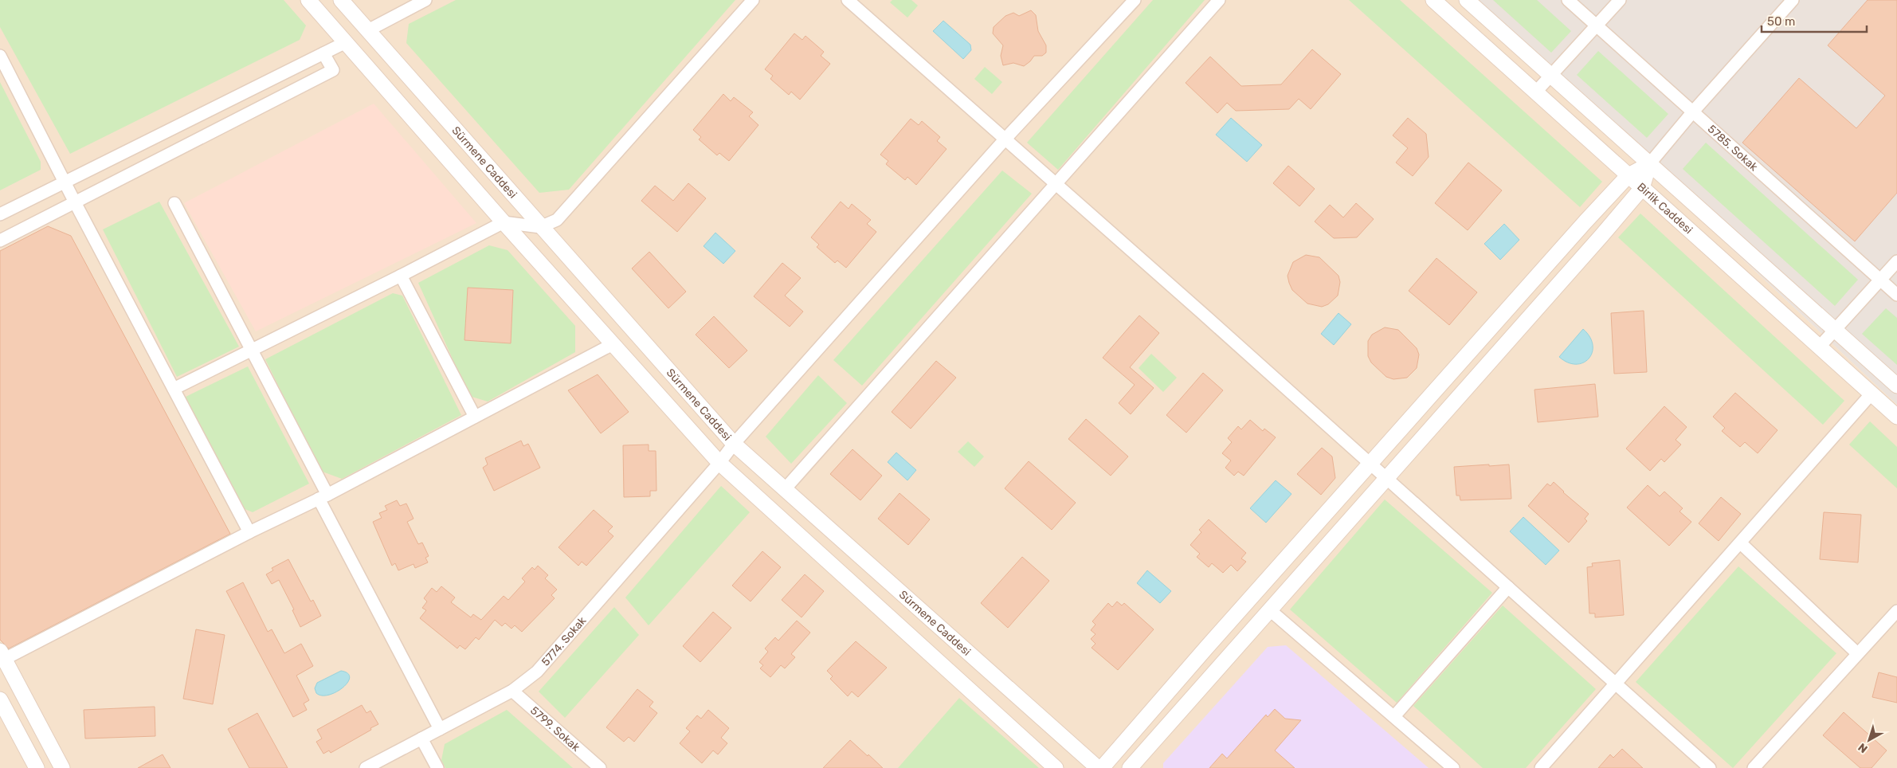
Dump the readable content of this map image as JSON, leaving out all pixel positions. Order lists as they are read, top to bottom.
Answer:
{
  "streets": {
    "street": [
      "5785. Sokak",
      "Sürmene Caddesi",
      "Birlik Caddesi",
      "5774. Sokak",
      "5799. Sokak"
    ]
  },
  "crossings": [
    ["Sürmene Caddesi", "5774. Sokak"],
    ["5774. Sokak", "5799. Sokak"]
  ],
  "scale_bar": "50 m",
  "north": "bottom left"
}
